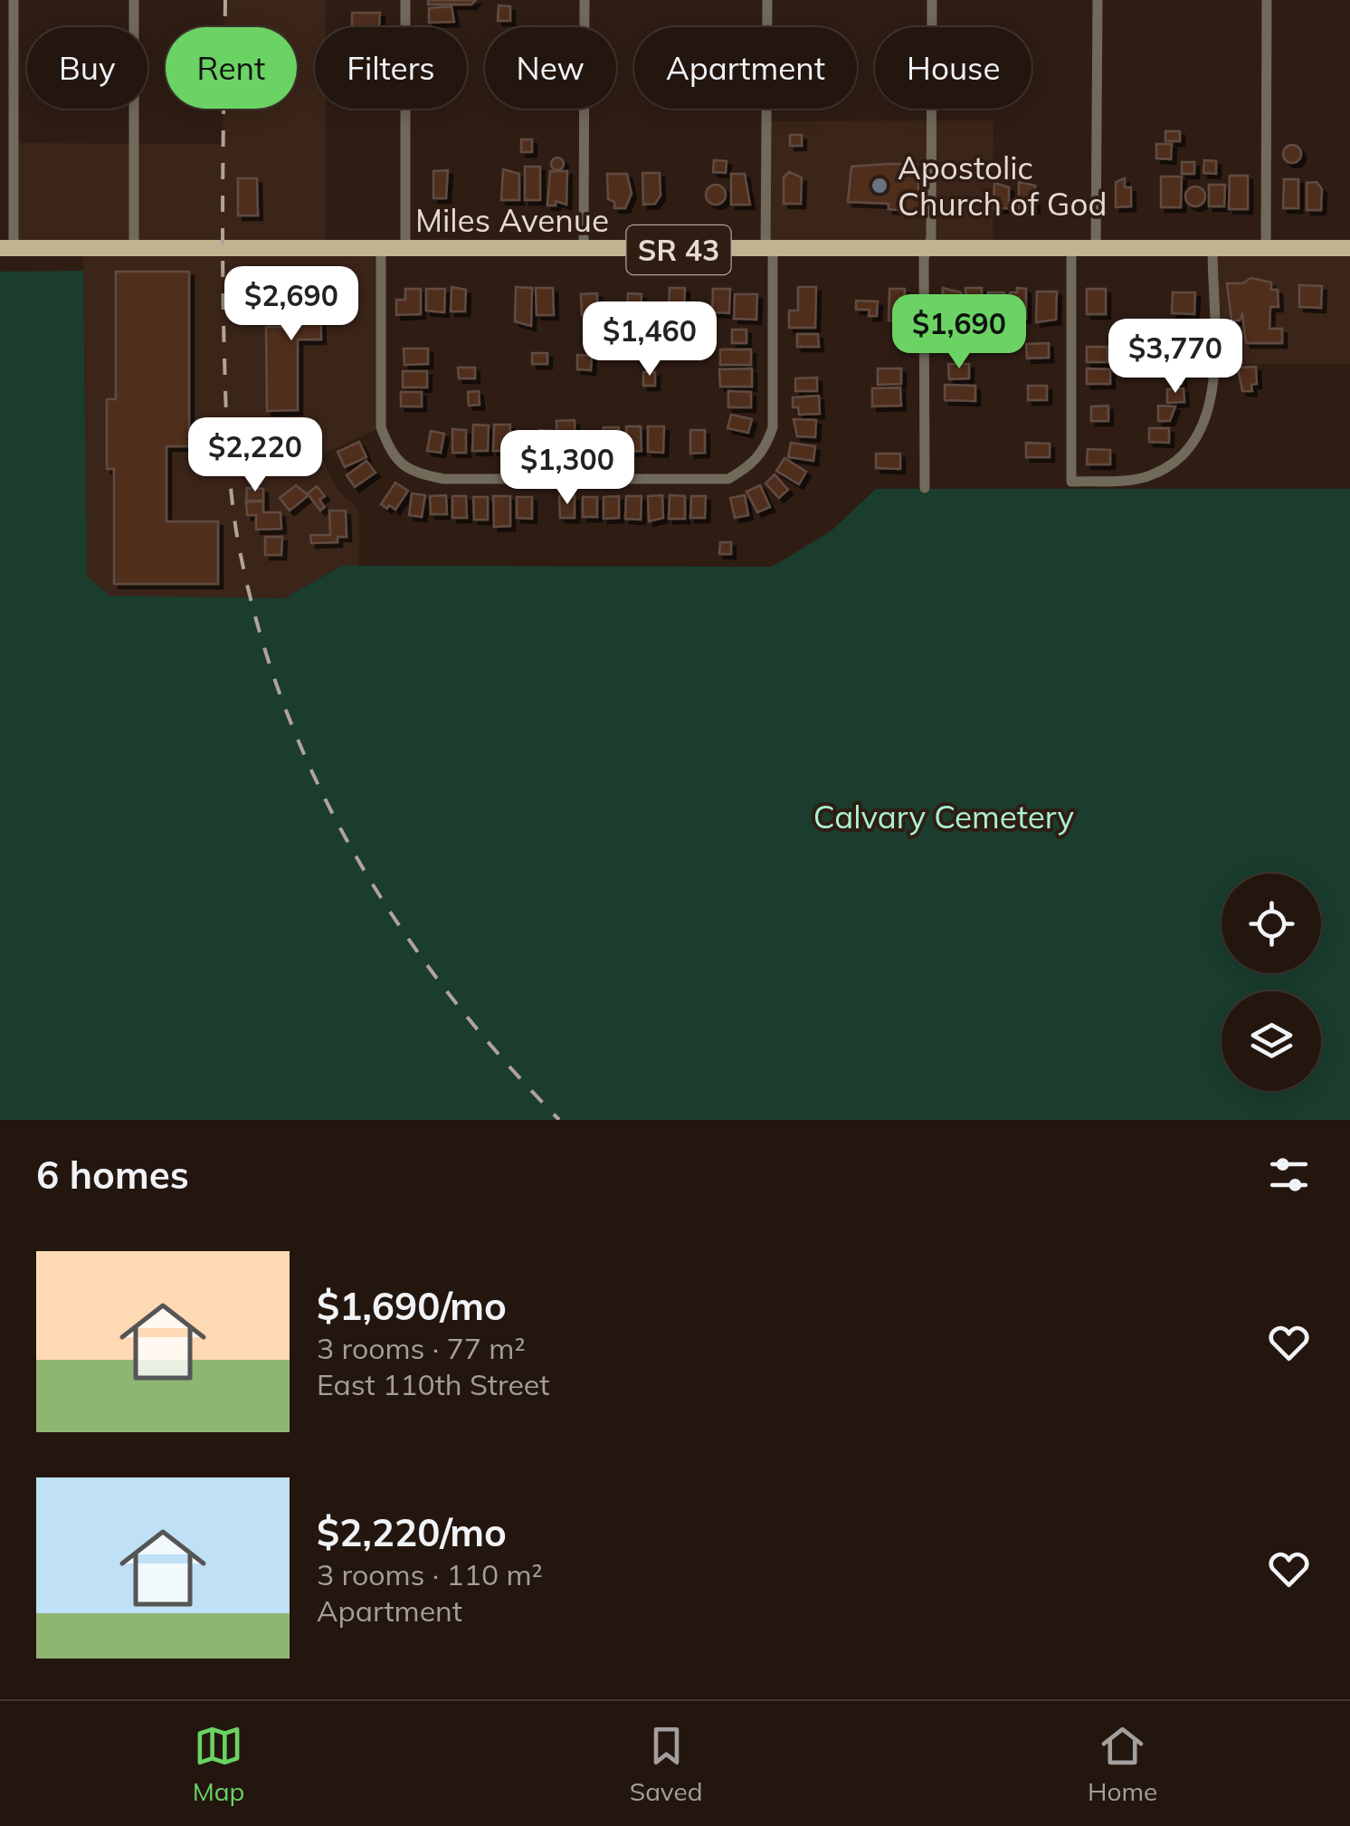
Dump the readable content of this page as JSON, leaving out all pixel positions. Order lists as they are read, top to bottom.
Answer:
{
  "streets": {
    "main road": ["Miles Avenue", "SR 43"]
  },
  "parks": ["Calvary Cemetery"],
  "places": ["Apostolic Church of God"],
  "page": {
    "chip": [
      "Buy",
      "Rent",
      "Filters",
      "New",
      "Apartment",
      "House"
    ],
    "price": [
      "$2,690",
      "$1,690",
      "$1,460",
      "$3,770",
      "$2,220",
      "$1,300"
    ],
    "heading": "6 homes",
    "list": [
      {
        "name": "$1,690/mo",
        "note": "3 rooms · 77 m² · East 110th Street"
      },
      {
        "name": "$2,220/mo",
        "note": "3 rooms · 110 m² · Apartment"
      }
    ],
    "tabs": ["Map", "Saved", "Home"]
  }
}
